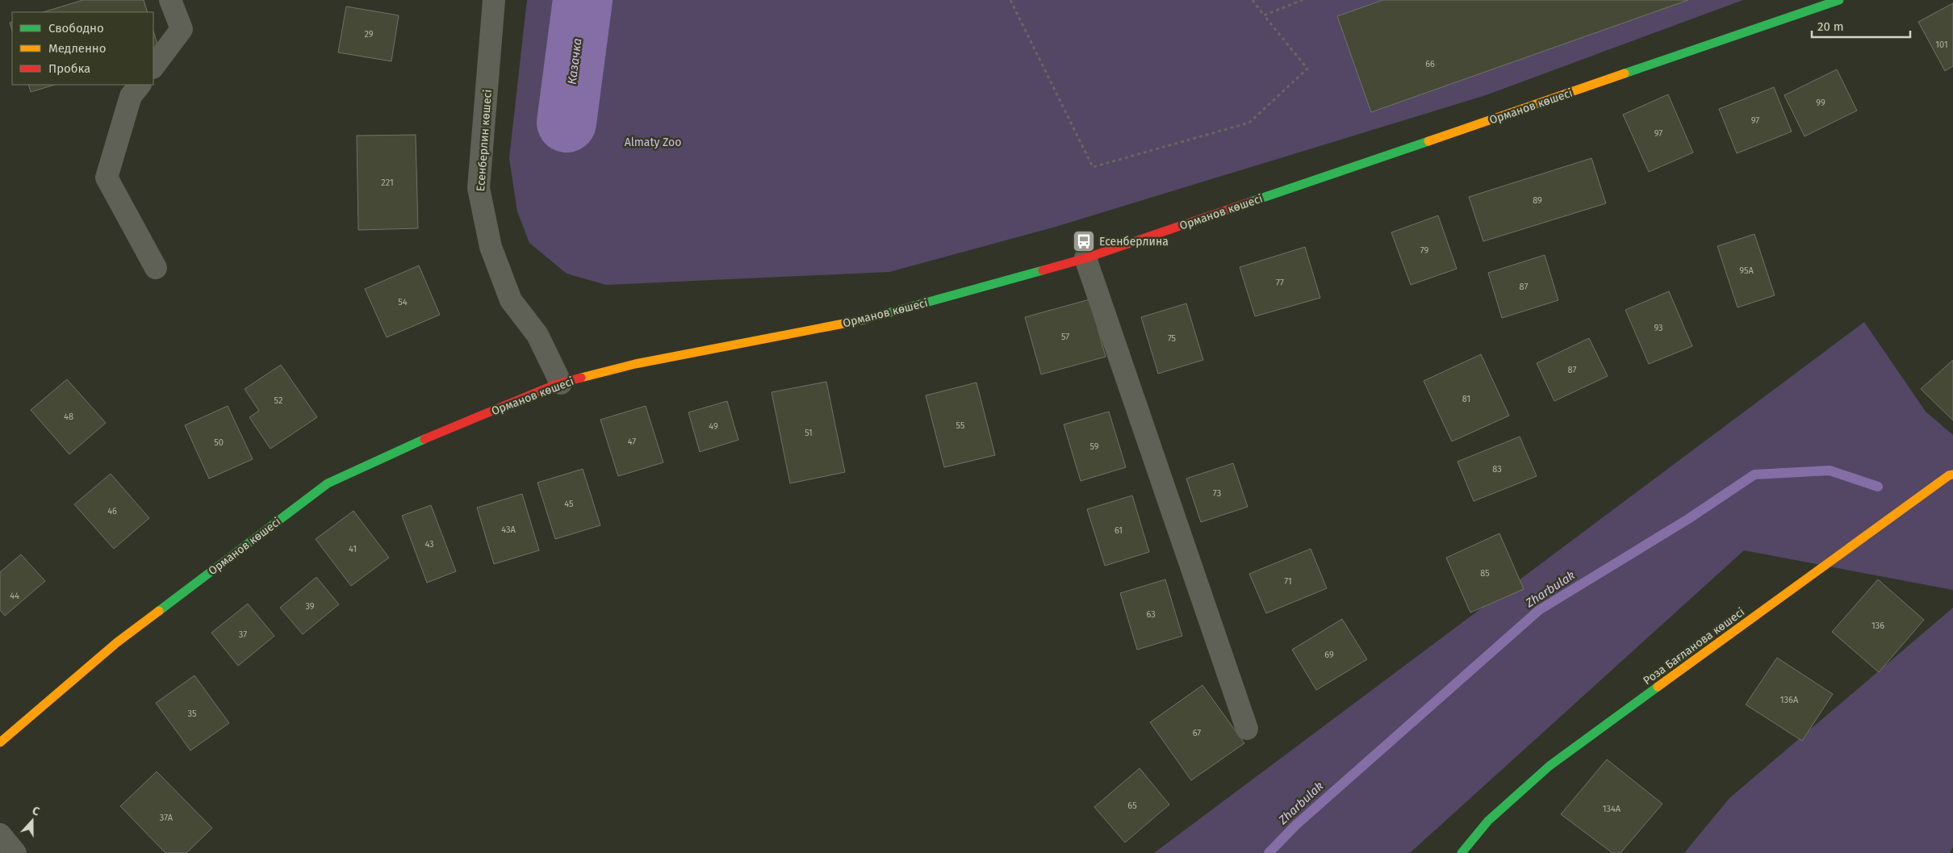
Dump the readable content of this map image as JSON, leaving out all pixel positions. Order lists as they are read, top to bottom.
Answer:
{
  "streets": {
    "street": ["Орманов көшесі", "Есенберлин көшесі", "Роза Бағланова көшесі"]
  },
  "crossings": [
    ["Орманов көшесі", "Есенберлин көшесі"]
  ],
  "water": ["Казачка", "Zharbulak"],
  "parks": ["Almaty Zoo"],
  "places": {
    "bus stop": ["Есенберлина"]
  },
  "house_numbers": [
    "29",
    "101",
    "66",
    "99",
    "97",
    "97",
    "221",
    "89",
    "79",
    "95А",
    "77",
    "87",
    "54",
    "93",
    "57",
    "75",
    "87",
    "81",
    "52",
    "48",
    "55",
    "49",
    "51",
    "47",
    "50",
    "59",
    "83",
    "73",
    "45",
    "46",
    "43А",
    "61",
    "43",
    "41",
    "85",
    "71",
    "44",
    "39",
    "63",
    "136",
    "37",
    "69",
    "136А",
    "35",
    "67",
    "65",
    "134А",
    "37А"
  ],
  "legend": ["Свободно", "Медленно", "Пробка"],
  "scale_bar": "20 m",
  "north": "top"
}
